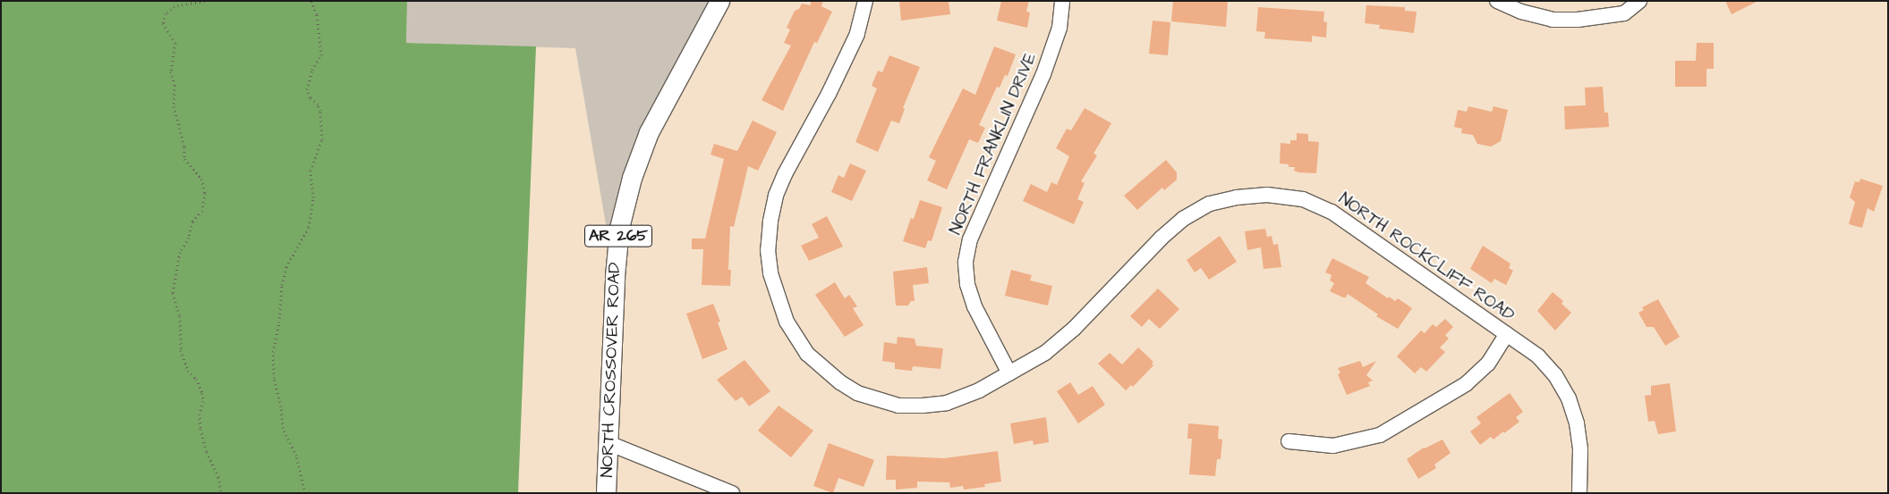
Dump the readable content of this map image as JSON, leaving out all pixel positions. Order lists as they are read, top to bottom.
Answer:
{
  "streets": {
    "main road": ["AR 265", "NORTH CROSSOVER ROAD"],
    "street": ["NORTH FRANKLIN DRIVE", "NORTH ROCKCLIFF ROAD"]
  },
  "crossings": [
    ["NORTH FRANKLIN DRIVE", "NORTH ROCKCLIFF ROAD"]
  ]
}
